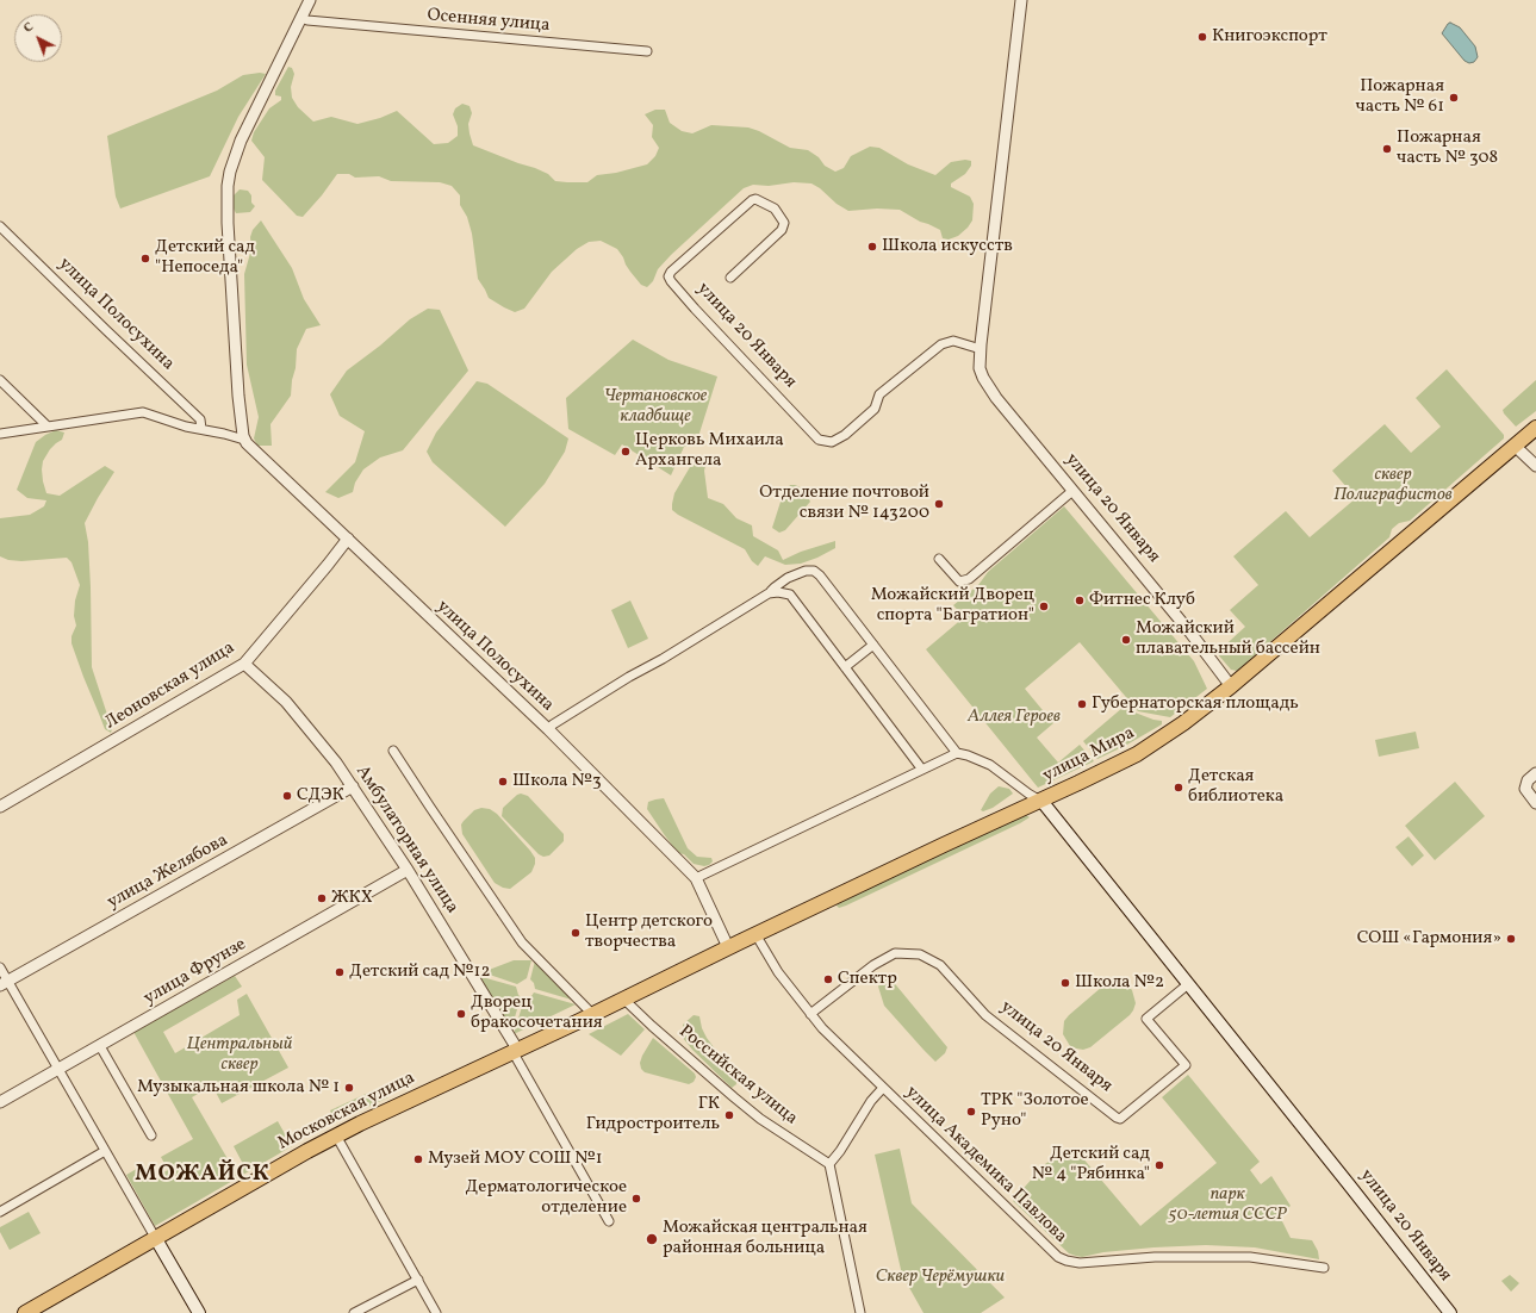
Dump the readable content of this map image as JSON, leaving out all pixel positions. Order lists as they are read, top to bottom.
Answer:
{
  "streets": {
    "main road": ["улица 20 Января", "улица Мира", "Московская улица"],
    "street": [
      "Осенняя улица",
      "улица Полосухина",
      "Леоновская улица",
      "Амбулаторная улица",
      "улица Желябова",
      "улица Фрунзе",
      "Российская улица",
      "улица Академика Павлова"
    ]
  },
  "crossings": [
    ["улица Полосухина", "Леоновская улица"],
    ["улица Полосухина", "улица Мира"],
    ["улица 20 Января", "улица Мира"],
    ["улица 20 Января", "улица Академика Павлова"],
    ["Леоновская улица", "Амбулаторная улица"],
    ["улица Мира", "Российская улица"],
    ["улица Мира", "Московская улица"],
    ["улица Мира", "улица Академика Павлова"],
    ["Амбулаторная улица", "улица Желябова"],
    ["Амбулаторная улица", "улица Фрунзе"],
    ["Амбулаторная улица", "Московская улица"]
  ],
  "districts": ["МОЖАЙСК"],
  "parks": [
    "Чертановское кладбище",
    "сквер Полиграфистов",
    "Аллея Героев",
    "Центральный сквер",
    "парк 50-летия СССР",
    "Сквер Черёмушки"
  ],
  "places": [
    "Книгоэкспорт",
    "Пожарная часть № 61",
    "Пожарная часть № 308",
    "Школа искусств",
    "Детский сад \"Непоседа\"",
    "Церковь Михаила Архангела",
    "Отделение почтовой связи № 143200",
    "Фитнес Клуб",
    "Можайский Дворец спорта \"Багратион\"",
    "Можайский плавательный бассейн",
    "Губернаторская площадь",
    "Школа №3",
    "Детская библиотека",
    "СДЭК",
    "ЖКХ",
    "Центр детского творчества",
    "СОШ «Гармония»",
    "Детский сад №12",
    "Спектр",
    "Школа №2",
    "Дворец бракосочетания",
    "Музыкальная школа № 1",
    "ТРК \"Золотое Руно\"",
    "ГК Гидростроитель",
    "Музей МОУ СОШ №1",
    "Детский сад № 4 \"Рябинка\"",
    "Дерматологическое отделение",
    "Можайская центральная районная больница"
  ],
  "north": "top left"
}
